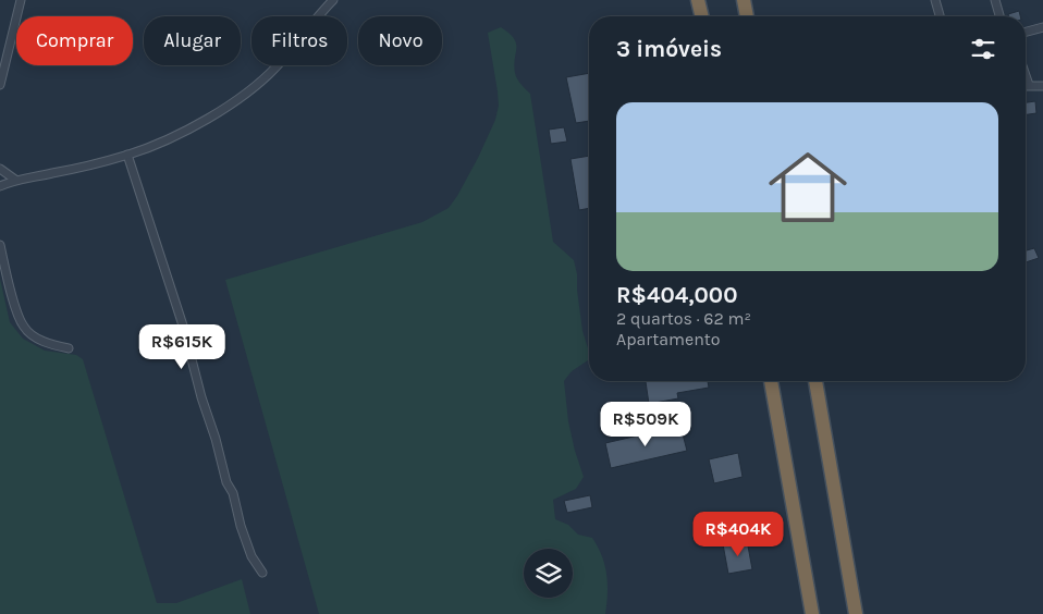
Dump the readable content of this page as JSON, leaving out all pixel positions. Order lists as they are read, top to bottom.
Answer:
{
  "page": {
    "chip": [
      "Comprar",
      "Alugar",
      "Filtros",
      "Novo"
    ],
    "heading": "3 imóveis",
    "list": [
      {
        "name": "R$404,000",
        "note": "2 quartos · 62 m² · Apartamento"
      }
    ],
    "price": ["R$615K", "R$509K", "R$404K"]
  }
}
